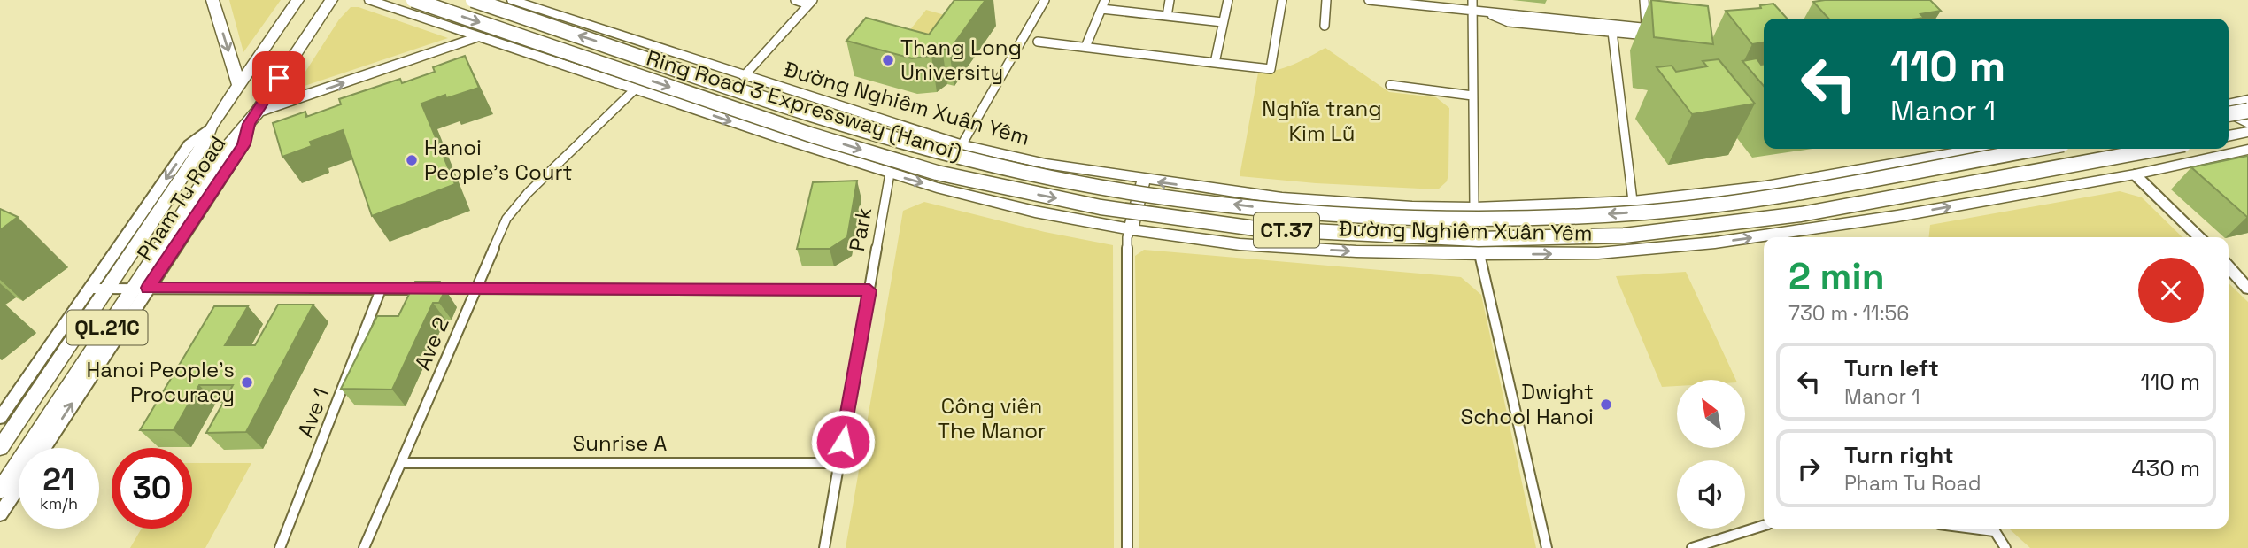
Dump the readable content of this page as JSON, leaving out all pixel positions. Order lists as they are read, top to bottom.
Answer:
{
  "streets": {
    "highway": [
      "Ring Road 3 Expressway (Hanoi)",
      "Pham Tu Road",
      "CT.37",
      "QL.21C"
    ],
    "main road": ["Đường Nghiêm Xuân Yêm"],
    "street": [
      "Park",
      "Ave 2",
      "Ave 1",
      "Sunrise A"
    ]
  },
  "crossings": [
    ["Đường Nghiêm Xuân Yêm", "Park"],
    ["Đường Nghiêm Xuân Yêm", "Ave 2"],
    ["Pham Tu Road", "QL.21C"],
    ["Park", "Sunrise A"],
    ["Ave 2", "Sunrise A"]
  ],
  "parks": ["Nghĩa trang Kim Lũ", "Công viên The Manor"],
  "places": [
    "Thang Long University",
    "Hanoi People's Court",
    "Hanoi People's Procuracy",
    "Dwight School Hanoi"
  ],
  "north": "top left",
  "page": {
    "turn": ["110 m", "Manor 1"],
    "heading": ["2 min", "730 m · 11:56"],
    "list": [
      {
        "name": "Turn left",
        "note": "Manor 1",
        "value": "110 m"
      },
      {
        "name": "Turn right",
        "note": "Pham Tu Road",
        "value": "430 m"
      }
    ],
    "speed": "21 km/h",
    "limit": "30"
  }
}
